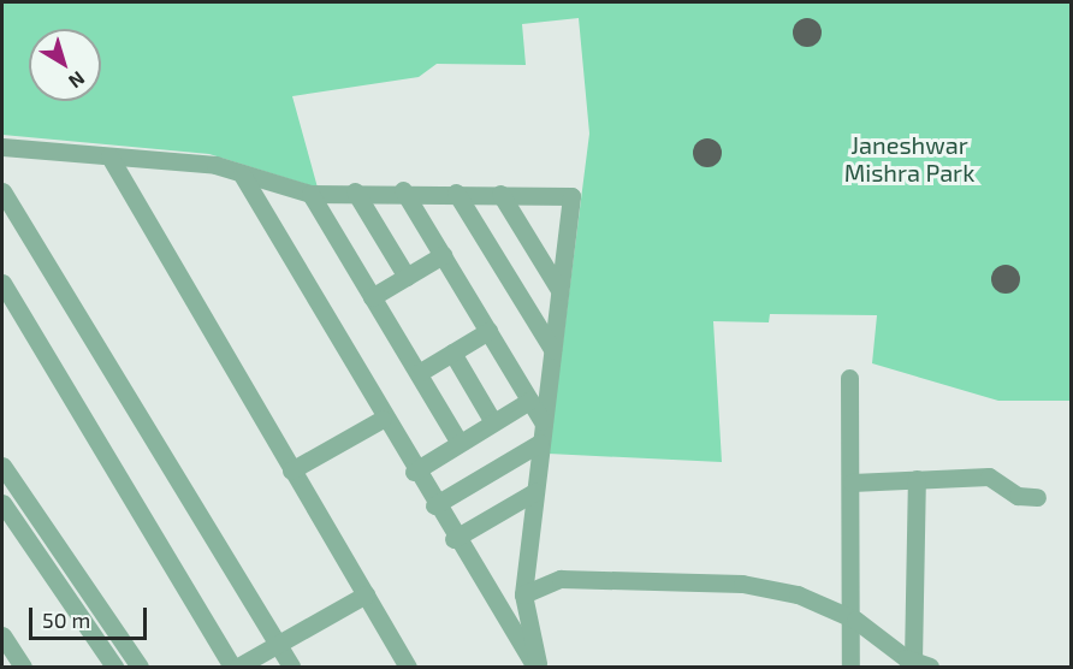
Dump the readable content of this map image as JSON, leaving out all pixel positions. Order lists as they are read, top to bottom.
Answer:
{
  "parks": ["Janeshwar Mishra Park"],
  "scale_bar": "50 m",
  "north": "bottom right"
}
